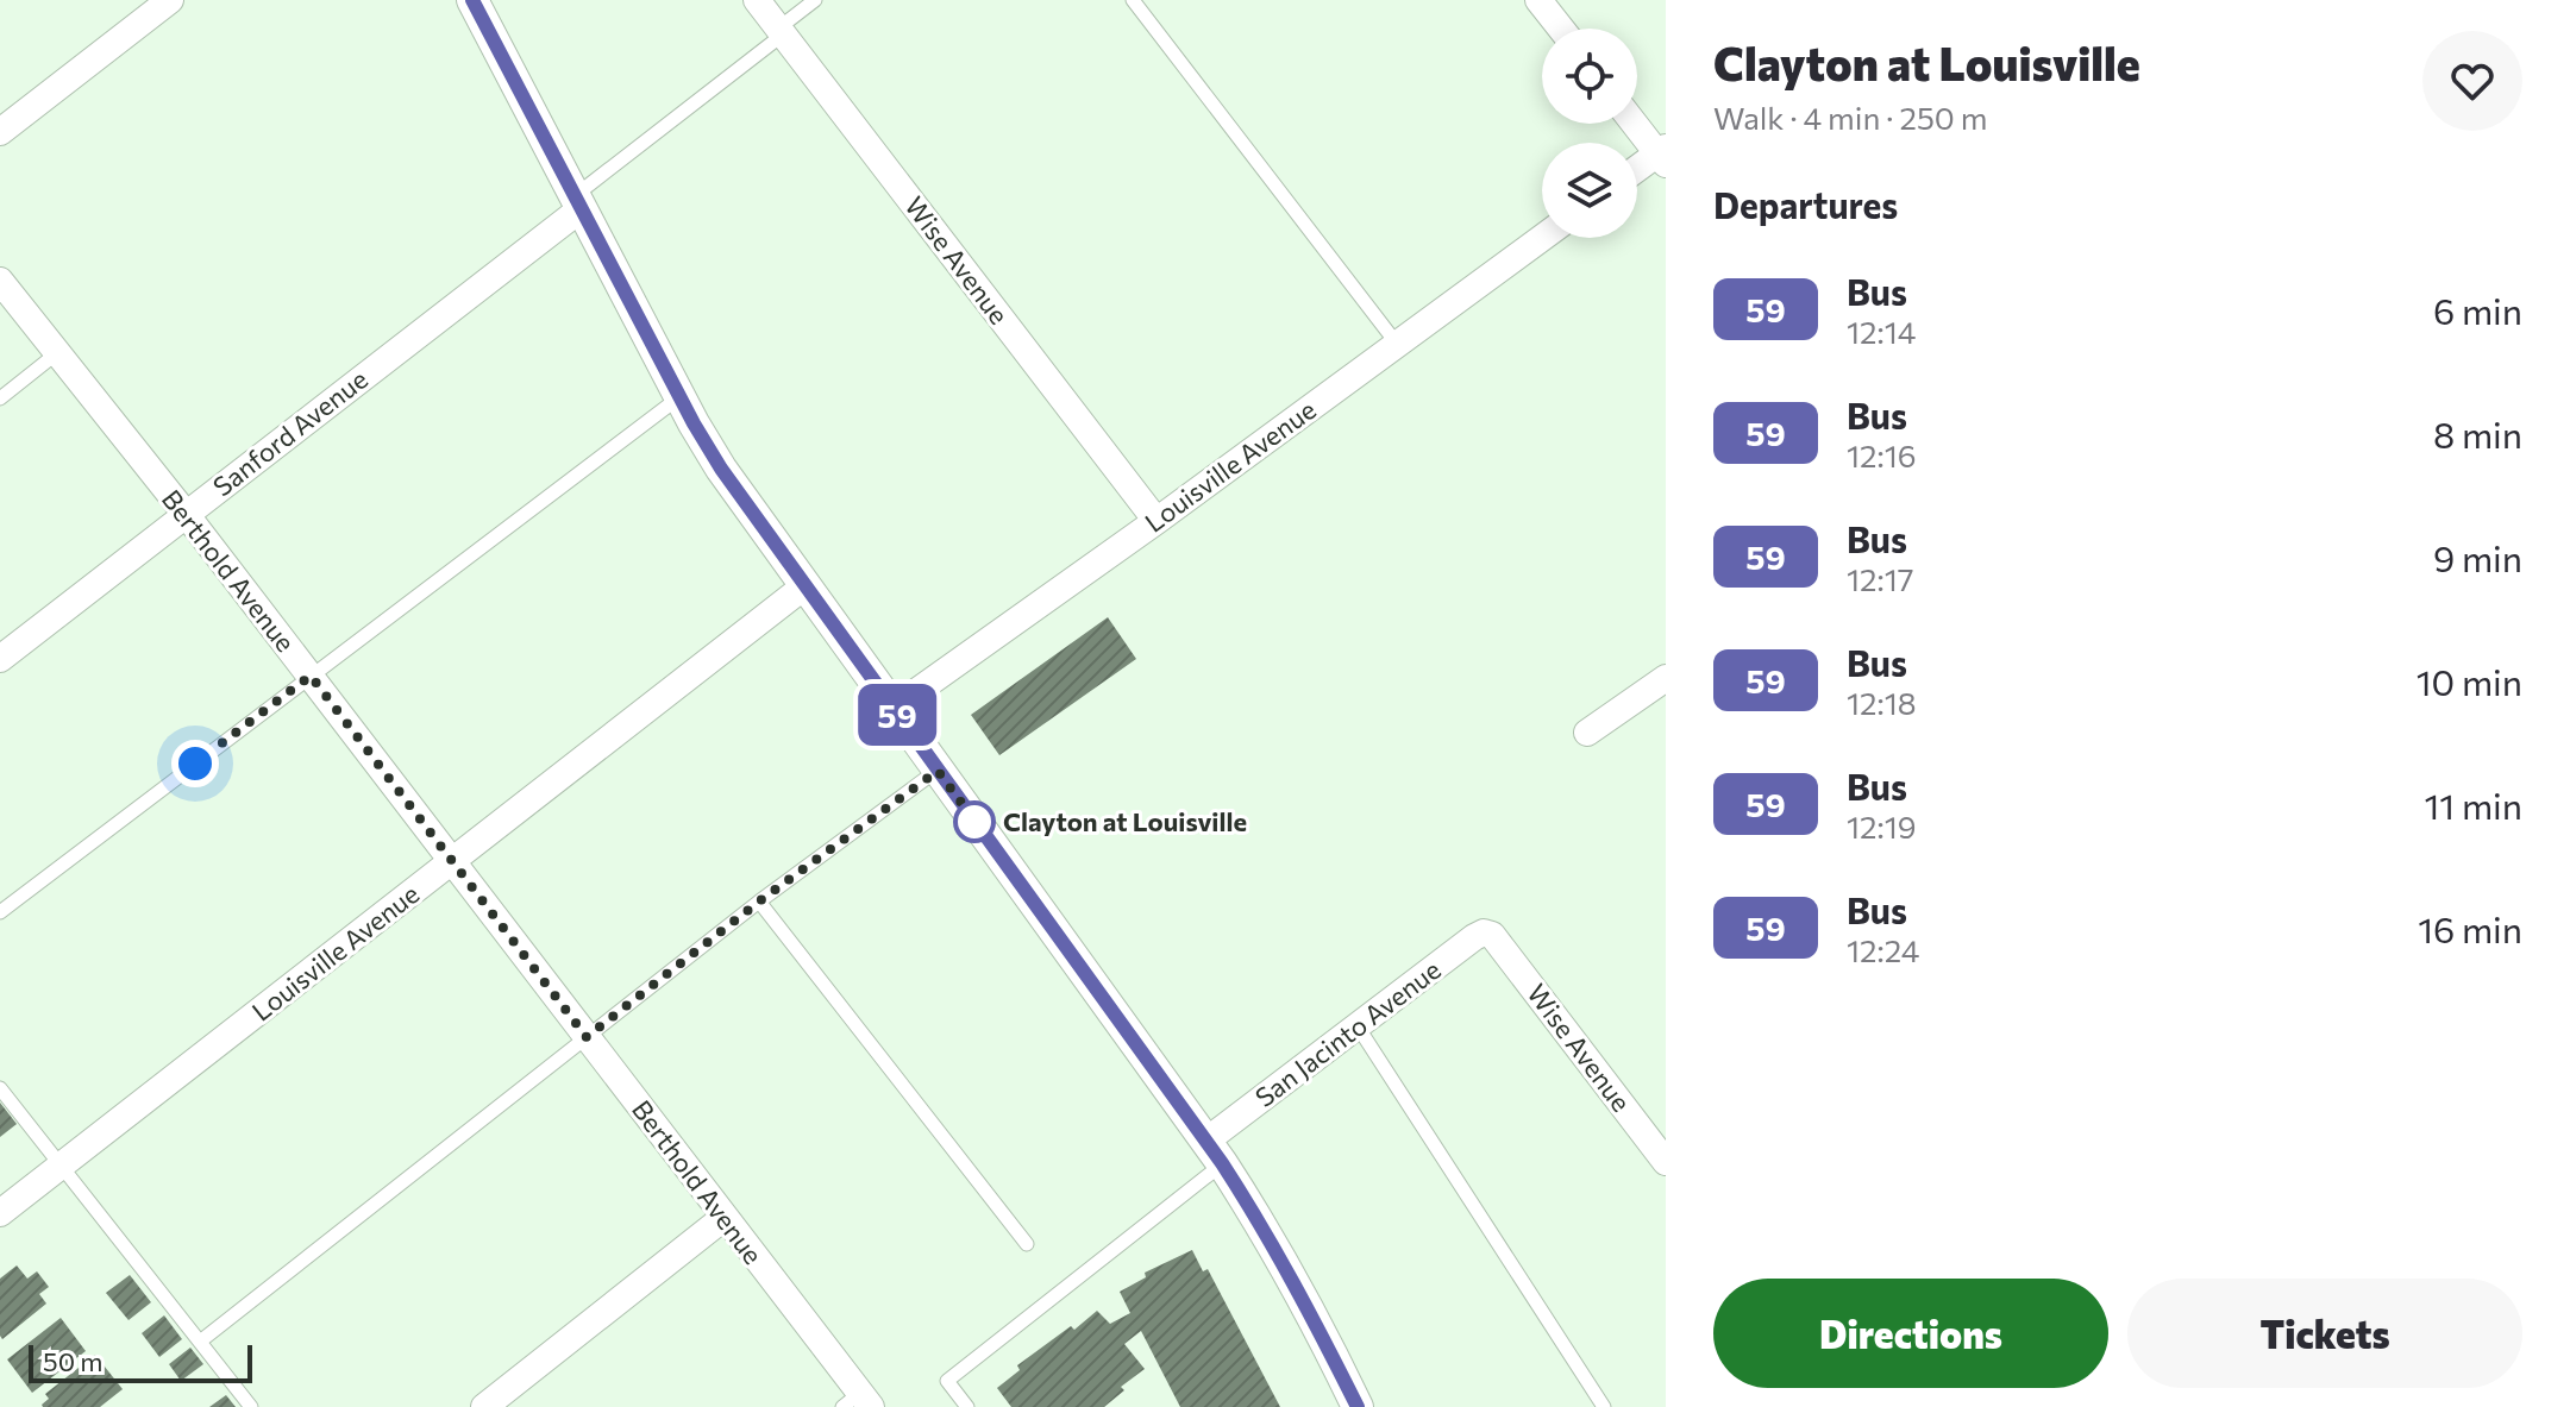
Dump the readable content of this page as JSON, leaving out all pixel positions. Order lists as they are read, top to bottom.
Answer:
{
  "streets": {
    "street": [
      "Wise Avenue",
      "Sanford Avenue",
      "Louisville Avenue",
      "Berthold Avenue",
      "San Jacinto Avenue"
    ]
  },
  "crossings": [
    ["Wise Avenue", "Louisville Avenue"],
    ["Wise Avenue", "San Jacinto Avenue"],
    ["Sanford Avenue", "Berthold Avenue"],
    ["Louisville Avenue", "Berthold Avenue"]
  ],
  "places": ["Clayton at Louisville"],
  "lines": ["bus line 59"],
  "scale_bar": "50 m",
  "page": {
    "on_map": "59",
    "heading": [
      ["Clayton at Louisville", "Walk · 4 min · 250 m"],
      "Departures"
    ],
    "list": [
      {
        "mark": "59",
        "name": "Bus",
        "note": "12:14",
        "value": "6 min"
      },
      {
        "mark": "59",
        "name": "Bus",
        "note": "12:16",
        "value": "8 min"
      },
      {
        "mark": "59",
        "name": "Bus",
        "note": "12:17",
        "value": "9 min"
      },
      {
        "mark": "59",
        "name": "Bus",
        "note": "12:18",
        "value": "10 min"
      },
      {
        "mark": "59",
        "name": "Bus",
        "note": "12:19",
        "value": "11 min"
      },
      {
        "mark": "59",
        "name": "Bus",
        "note": "12:24",
        "value": "16 min"
      }
    ],
    "buttons": ["Directions", "Tickets"],
    "scale": "50 m"
  }
}
